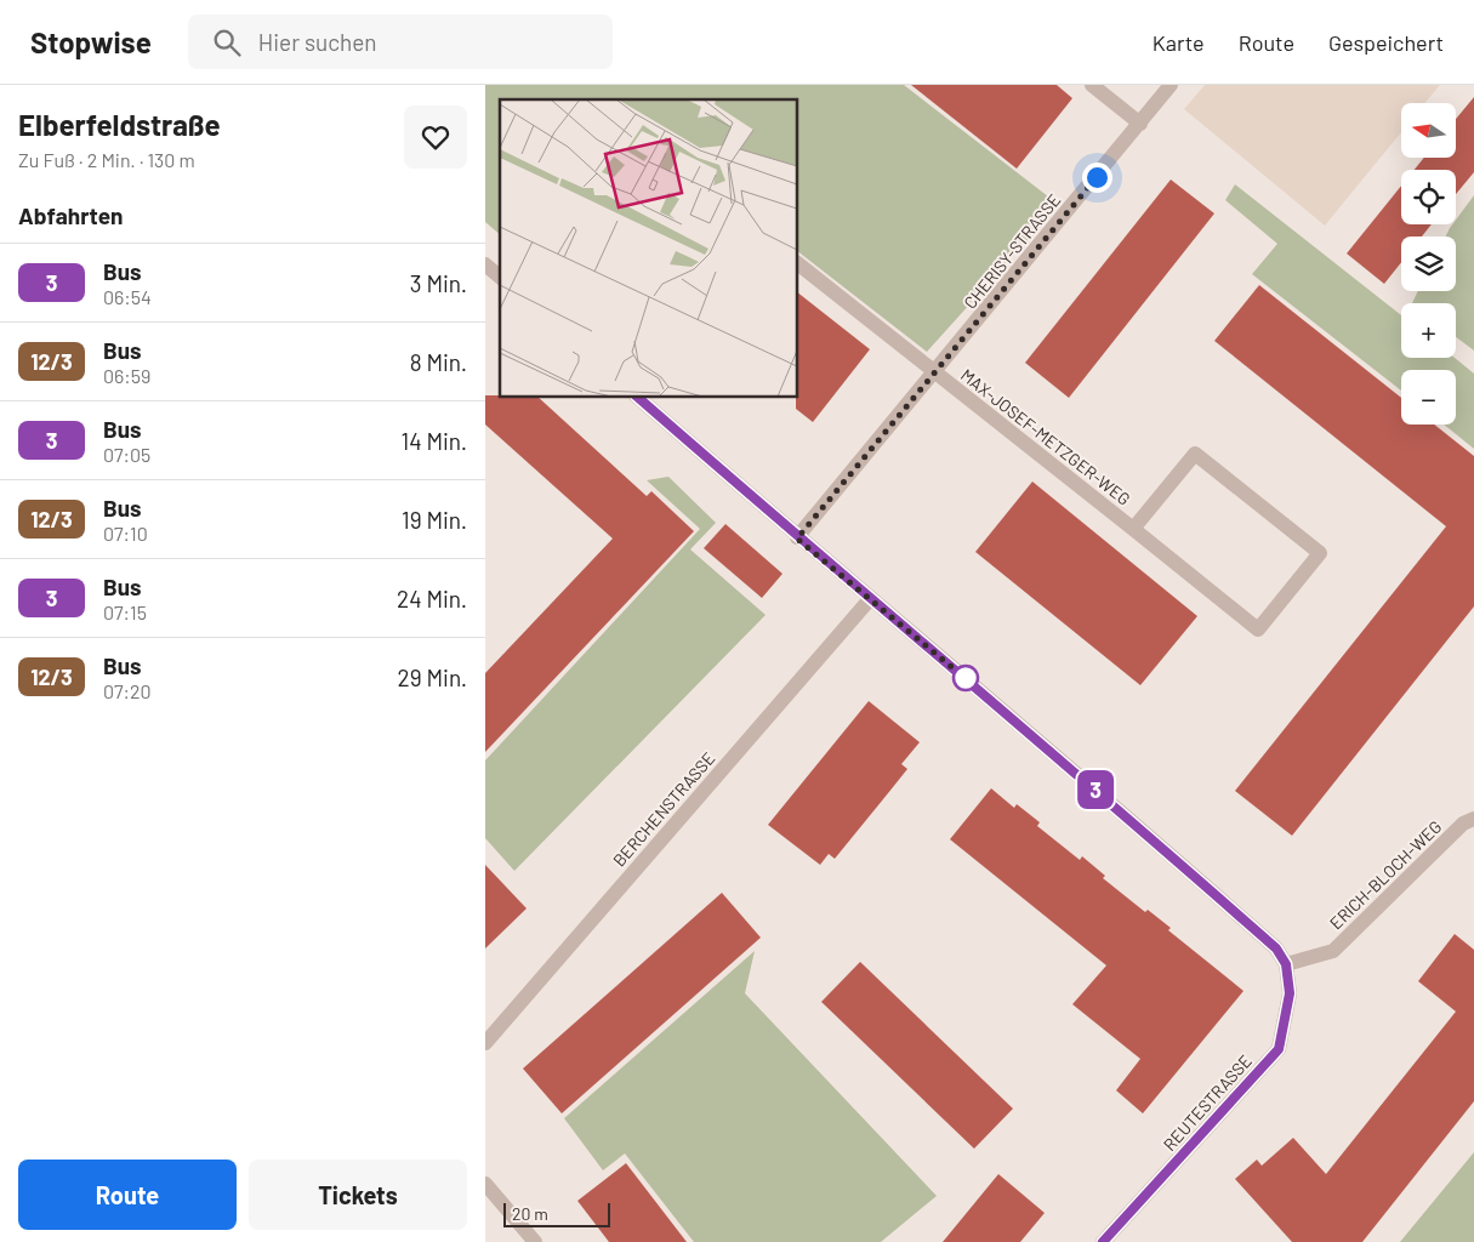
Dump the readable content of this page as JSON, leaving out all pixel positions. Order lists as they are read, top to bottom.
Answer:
{
  "streets": {
    "street": [
      "CHERISY-STRASSE",
      "MAX-JOSEF-METZGER-WEG",
      "BERCHENSTRASSE",
      "ERICH-BLOCH-WEG",
      "REUTESTRASSE"
    ]
  },
  "crossings": [
    ["CHERISY-STRASSE", "MAX-JOSEF-METZGER-WEG"],
    ["ERICH-BLOCH-WEG", "REUTESTRASSE"]
  ],
  "lines": ["bus line 3"],
  "scale_bar": "20 m",
  "north": "left",
  "page": {
    "header": "Stopwise",
    "search": "Hier suchen",
    "nav": ["Karte", "Route", "Gespeichert"],
    "heading": [
      ["Elberfeldstraße", "Zu Fuß · 2 Min. · 130 m"],
      "Abfahrten"
    ],
    "on_map": "3",
    "map_buttons": ["+", "−"],
    "list": [
      {
        "mark": "3",
        "name": "Bus",
        "note": "06:54",
        "value": "3 Min."
      },
      {
        "mark": "12/3",
        "name": "Bus",
        "note": "06:59",
        "value": "8 Min."
      },
      {
        "mark": "3",
        "name": "Bus",
        "note": "07:05",
        "value": "14 Min."
      },
      {
        "mark": "12/3",
        "name": "Bus",
        "note": "07:10",
        "value": "19 Min."
      },
      {
        "mark": "3",
        "name": "Bus",
        "note": "07:15",
        "value": "24 Min."
      },
      {
        "mark": "12/3",
        "name": "Bus",
        "note": "07:20",
        "value": "29 Min."
      }
    ],
    "buttons": ["Route", "Tickets"],
    "scale": "20 m"
  }
}
